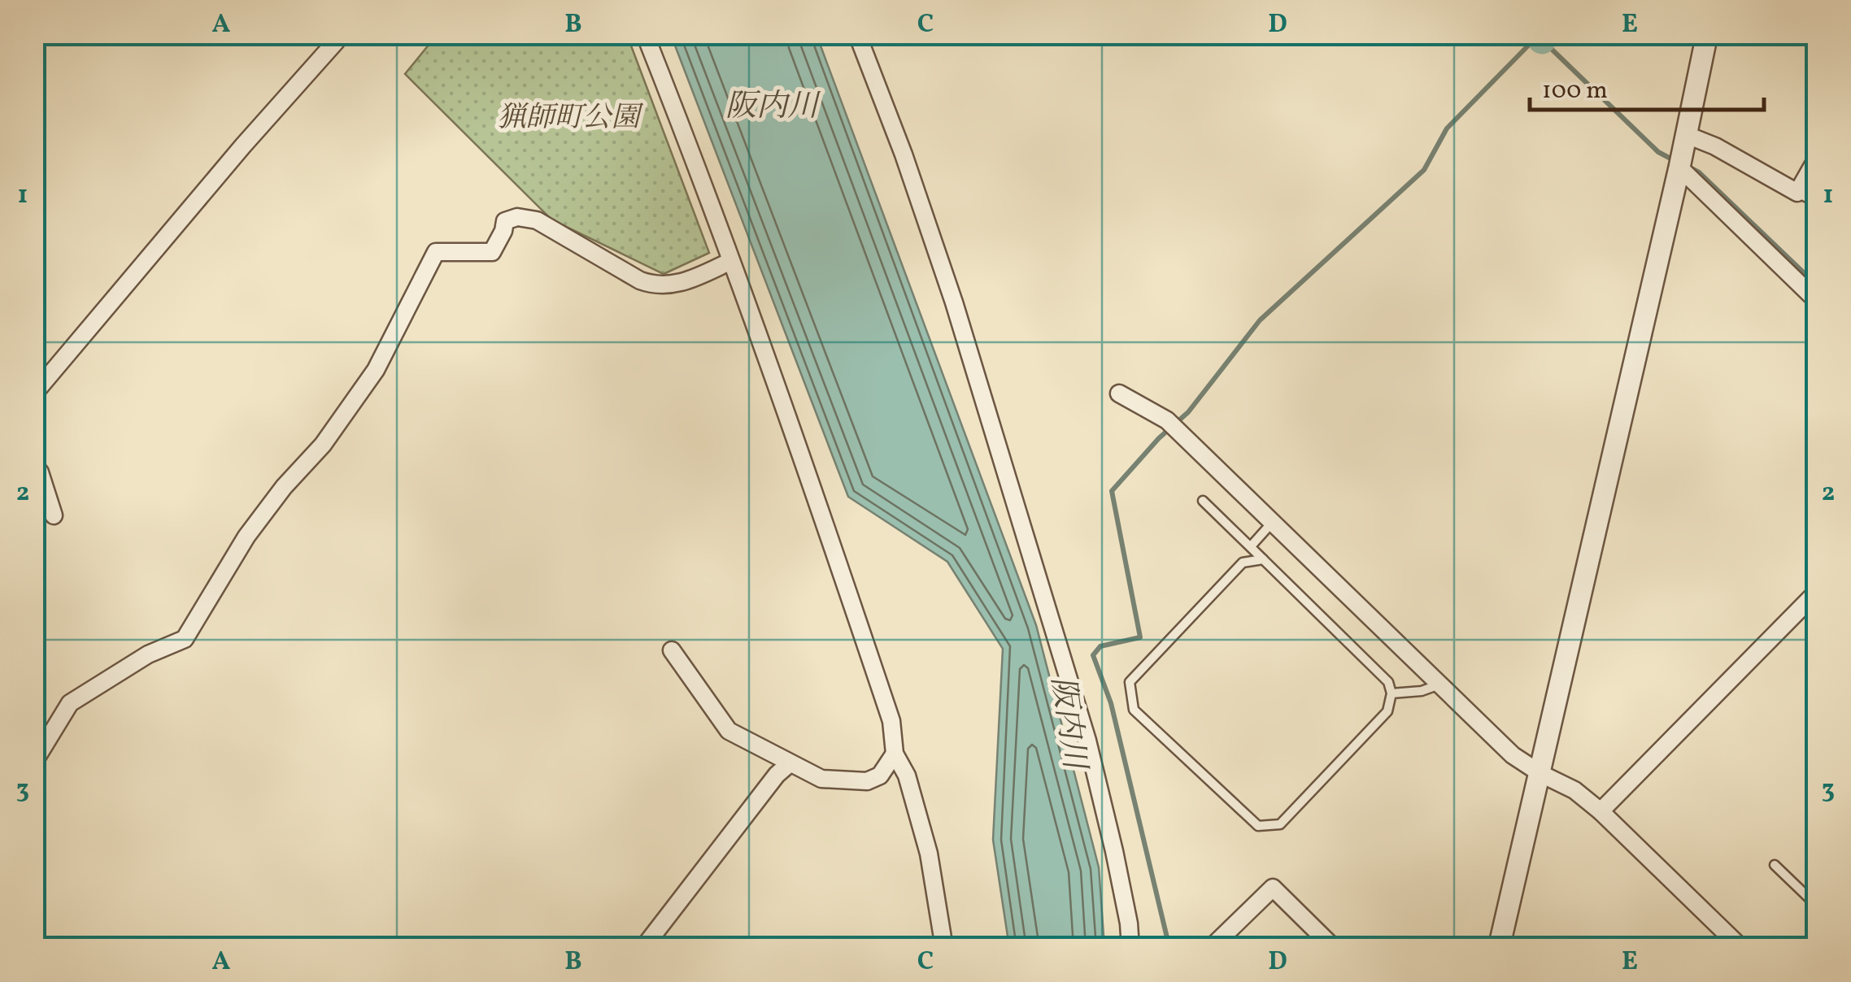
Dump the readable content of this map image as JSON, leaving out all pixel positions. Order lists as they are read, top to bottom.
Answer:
{
  "water": ["阪内川"],
  "parks": ["猟師町公園"],
  "scale_bar": "100 m",
  "grid": {
    "columns": [
      "A",
      "B",
      "C",
      "D",
      "E"
    ],
    "rows": ["1", "2", "3"]
  }
}
